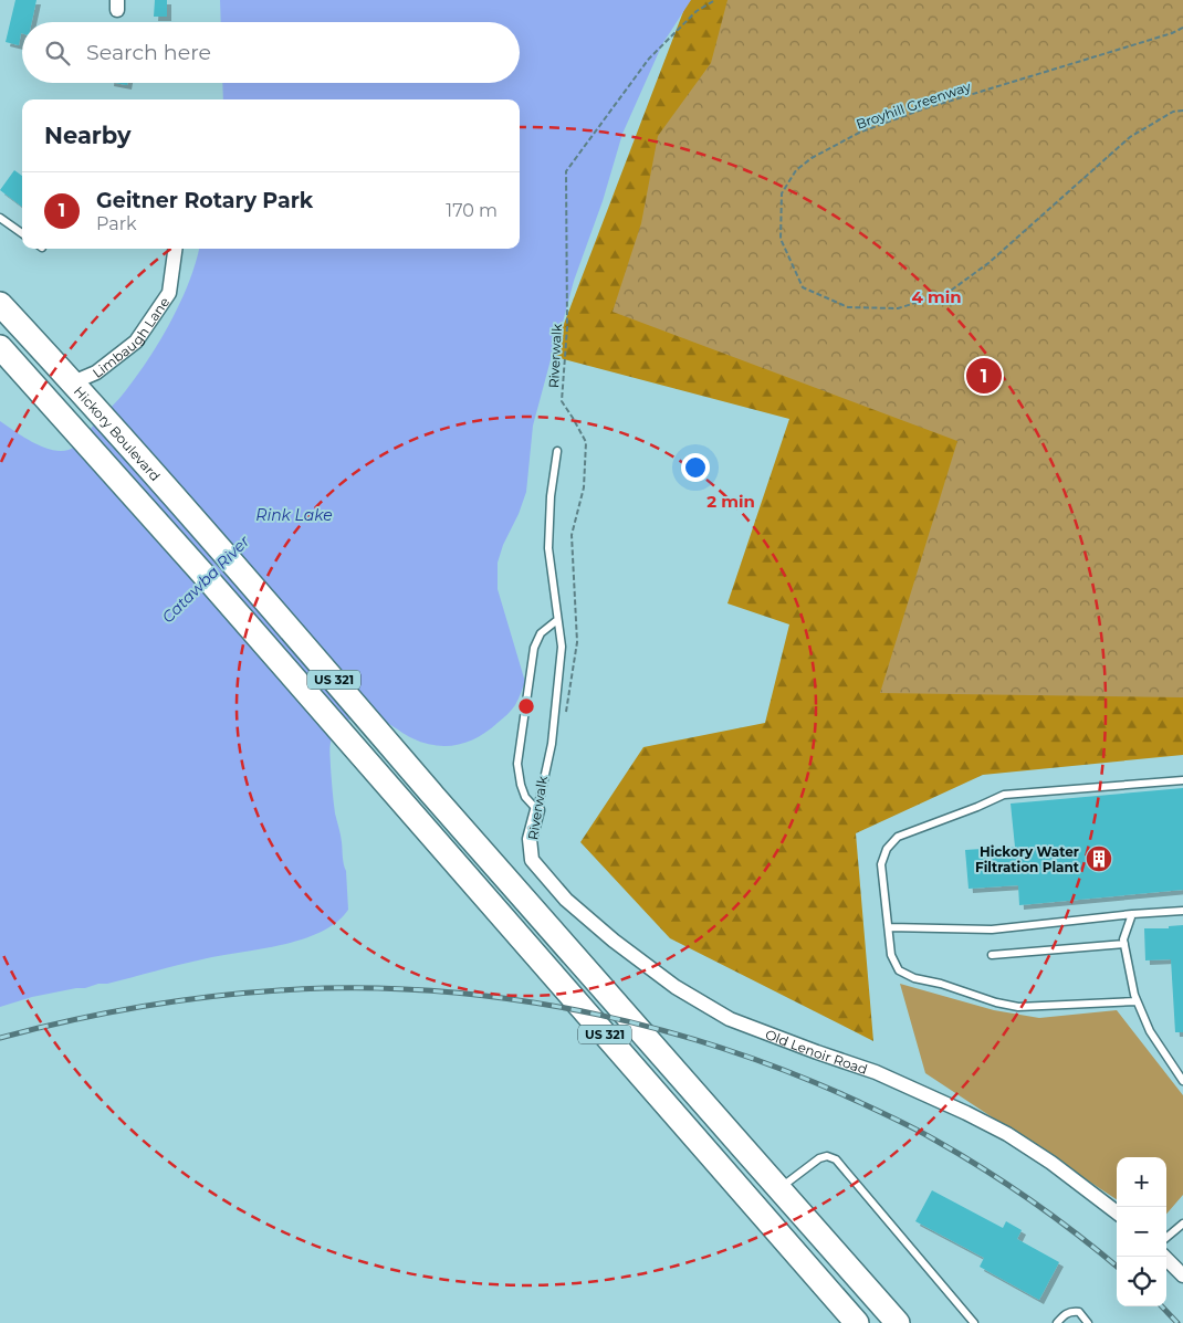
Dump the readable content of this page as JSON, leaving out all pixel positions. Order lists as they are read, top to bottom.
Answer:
{
  "streets": {
    "highway": ["Hickory Boulevard", "US 321"],
    "street": ["Limbaugh Lane", "Old Lenoir Road"],
    "path": ["Broyhill Greenway", "Riverwalk"]
  },
  "crossings": [
    ["Limbaugh Lane", "Hickory Boulevard"],
    ["Hickory Boulevard", "US 321"]
  ],
  "water": ["Rink Lake", "Catawba River"],
  "places": {
    "building": ["Hickory Water Filtration Plant"]
  },
  "page": {
    "search": "Search here",
    "heading": "Nearby",
    "list": [
      {
        "mark": "1",
        "name": "Geitner Rotary Park",
        "note": "Park",
        "value": "170 m"
      }
    ],
    "pins": "1",
    "map_buttons": ["+", "−"]
  },
  "rings": ["4 min", "2 min"]
}
